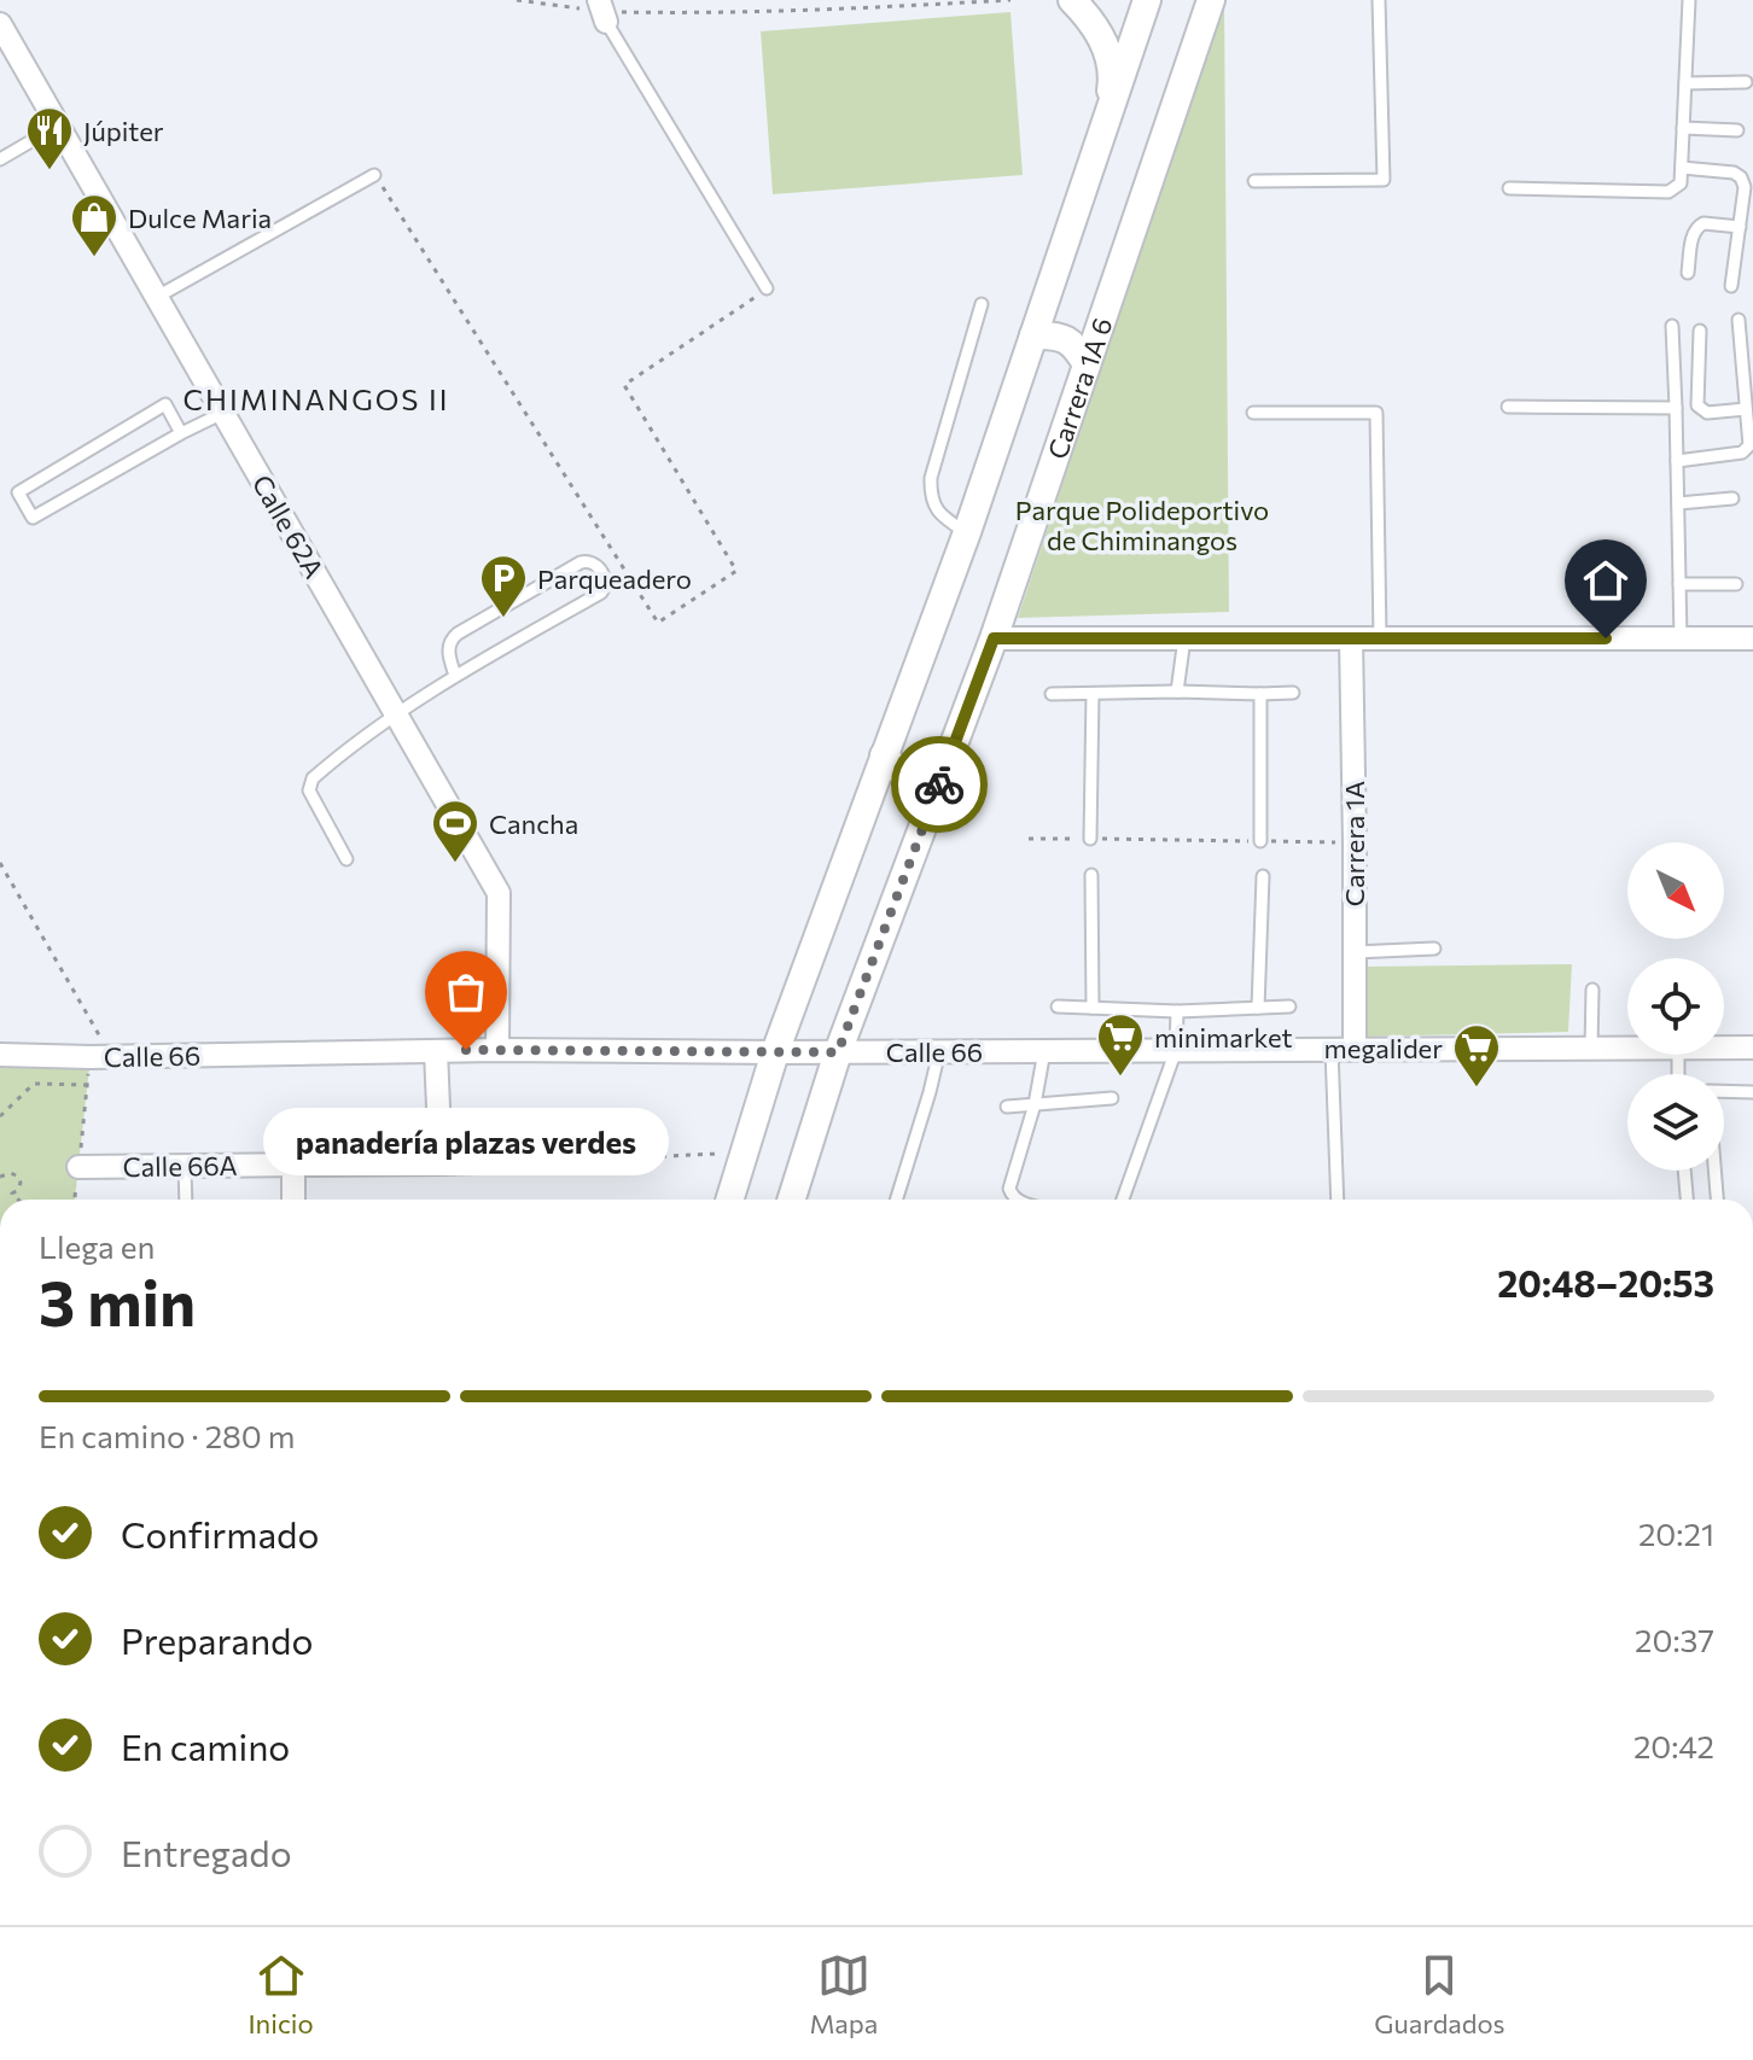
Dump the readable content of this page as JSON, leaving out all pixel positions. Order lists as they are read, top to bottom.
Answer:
{
  "streets": {
    "street": [
      "Carrera 1A 6",
      "Calle 62A",
      "Carrera 1A",
      "Calle 66",
      "Calle 66A"
    ]
  },
  "crossings": [
    ["Carrera 1A 6", "Calle 66"],
    ["Calle 62A", "Calle 66"],
    ["Carrera 1A", "Calle 66"]
  ],
  "districts": ["CHIMINANGOS II"],
  "parks": ["Parque Polideportivo de Chiminangos"],
  "places": {
    "restaurant": ["Júpiter"],
    "shop": ["Dulce Maria"],
    "parking": ["Parqueadero"],
    "sports": ["Cancha"],
    "other": ["panadería plazas verdes"],
    "supermarket": ["minimarket", "megalider"]
  },
  "north": "bottom right",
  "page": {
    "bubble": "panadería plazas verdes",
    "heading": ["3 min", "Llega en", "20:48–20:53"],
    "bar": "En camino · 280 m",
    "list": [
      ["Confirmado", "20:21"],
      ["Preparando", "20:37"],
      ["En camino", "20:42"],
      "Entregado"
    ],
    "tabs": ["Inicio", "Mapa", "Guardados"]
  }
}
